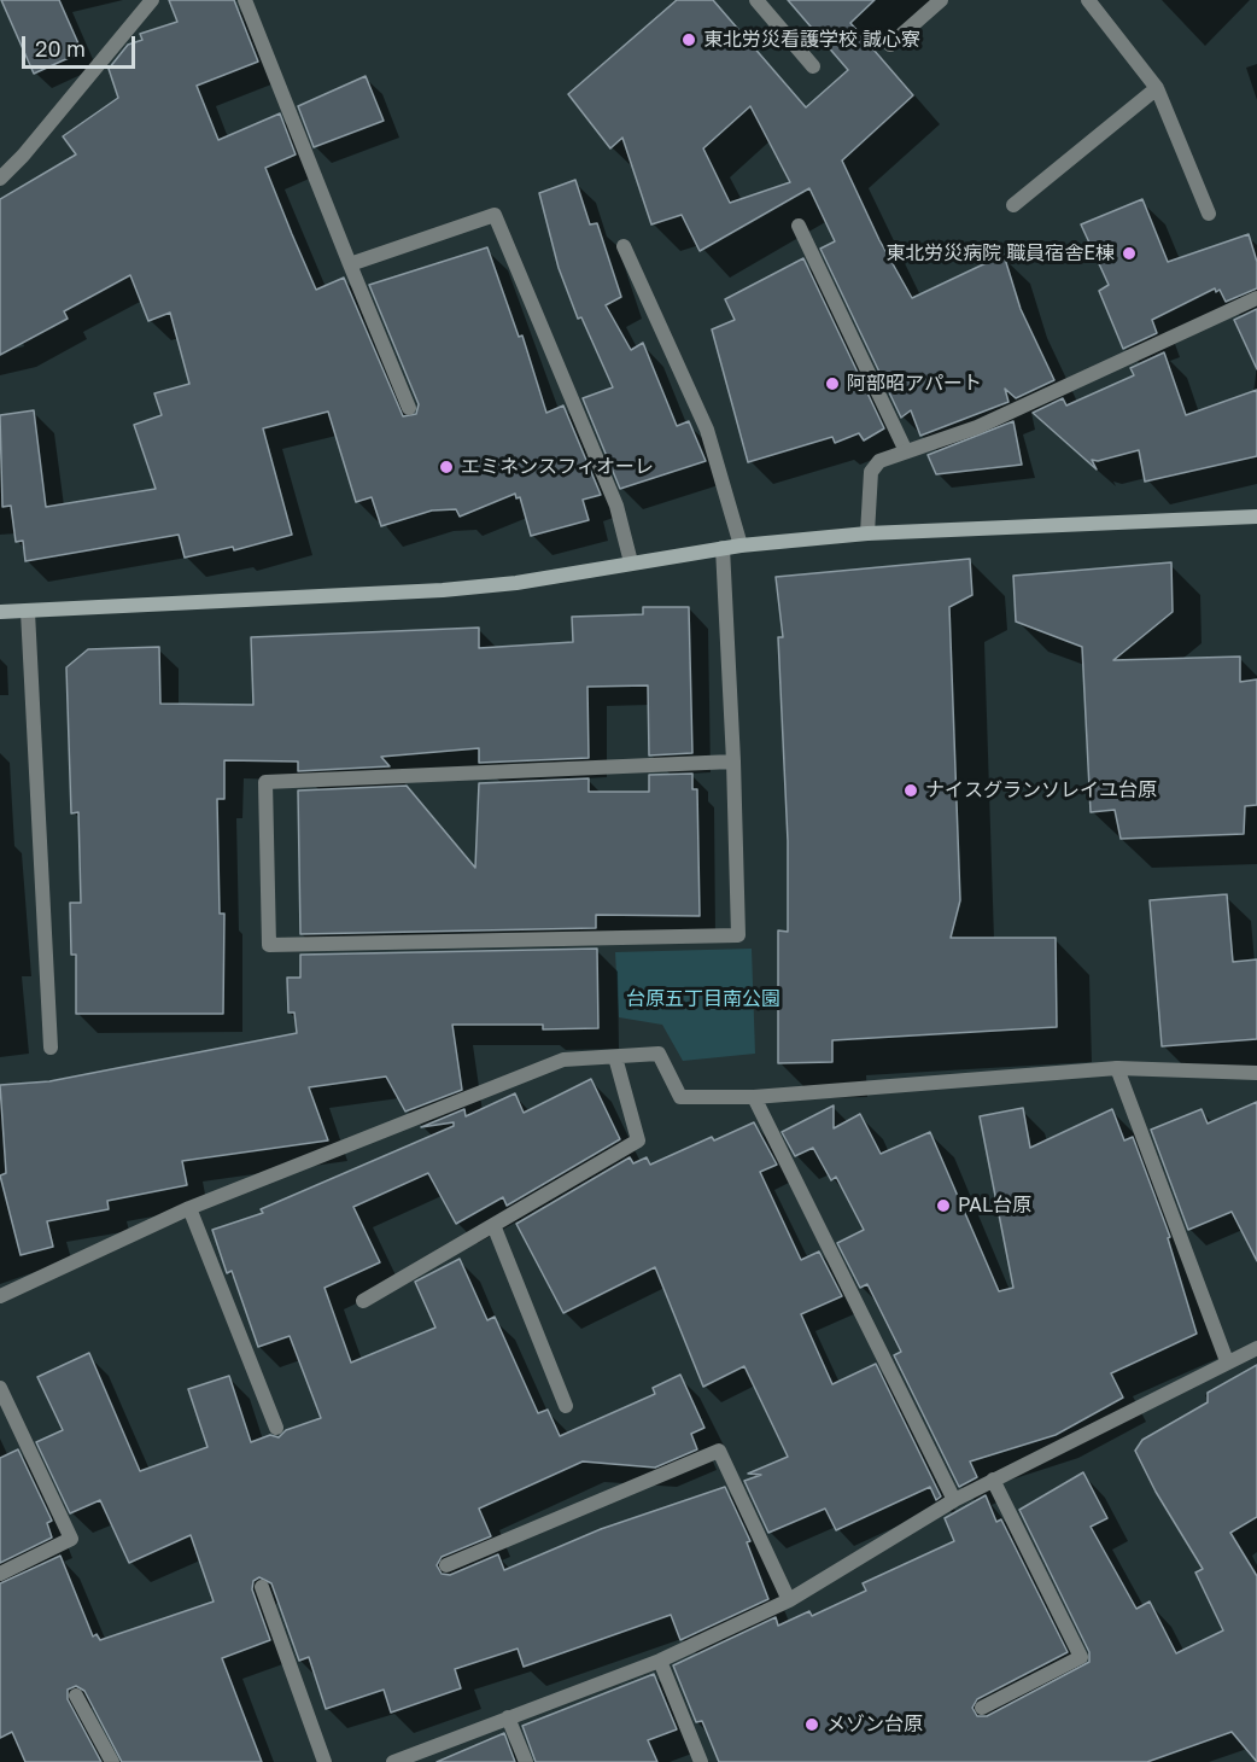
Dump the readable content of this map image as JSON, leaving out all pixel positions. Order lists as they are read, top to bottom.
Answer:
{
  "parks": ["台原五丁目南公園"],
  "places": [
    "東北労災看護学校 誠心寮",
    "東北労災病院 職員宿舎E棟",
    "阿部昭アパート",
    "エミネンスフィオーレ",
    "ナイスグランソレイユ台原",
    "PAL台原",
    "メゾン台原"
  ],
  "scale_bar": "20 m"
}
